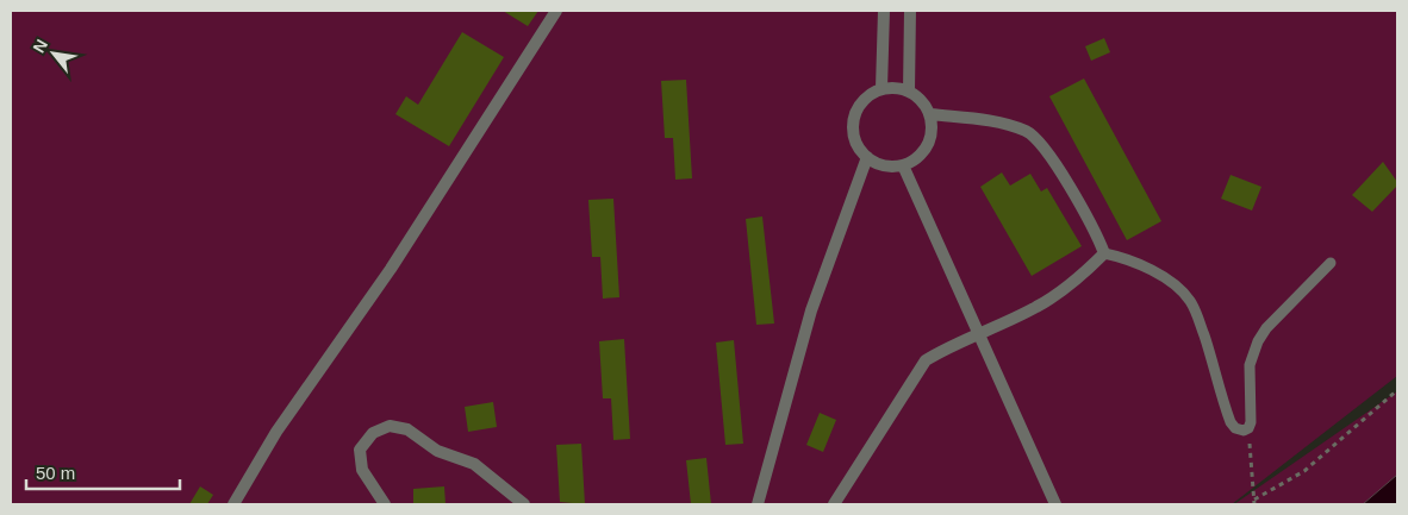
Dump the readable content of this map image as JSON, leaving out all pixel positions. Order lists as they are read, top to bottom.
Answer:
{
  "scale_bar": "50 m",
  "north": "top left"
}
